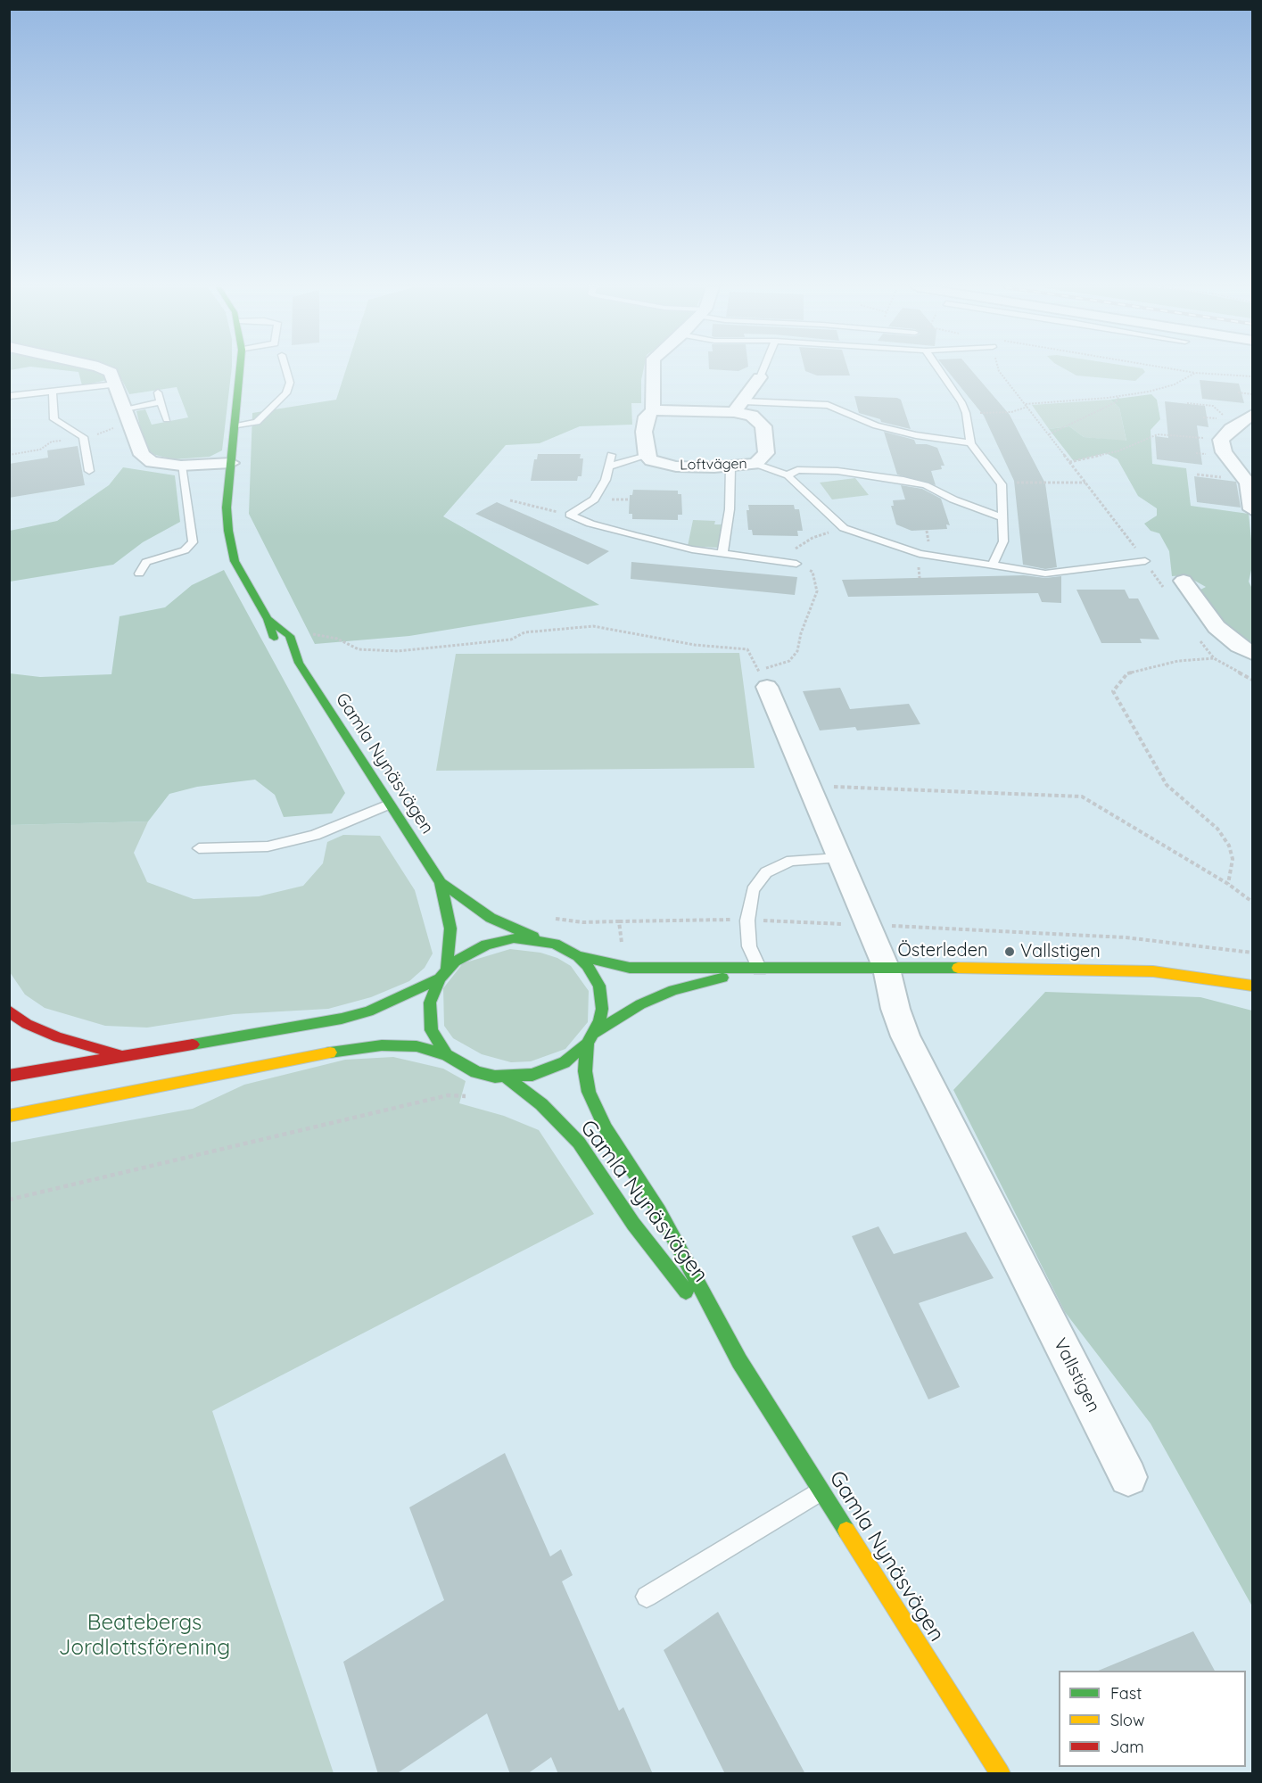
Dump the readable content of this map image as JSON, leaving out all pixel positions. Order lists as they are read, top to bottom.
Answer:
{
  "streets": {
    "main road": ["Gamla Nynäsvägen", "Österleden"],
    "street": ["Loftvägen", "Vallstigen"]
  },
  "crossings": [
    ["Gamla Nynäsvägen", "Österleden"],
    ["Österleden", "Vallstigen"]
  ],
  "parks": ["Beatebergs Jordlottsförening"],
  "places": ["Vallstigen"],
  "legend": ["Fast", "Slow", "Jam"]
}
